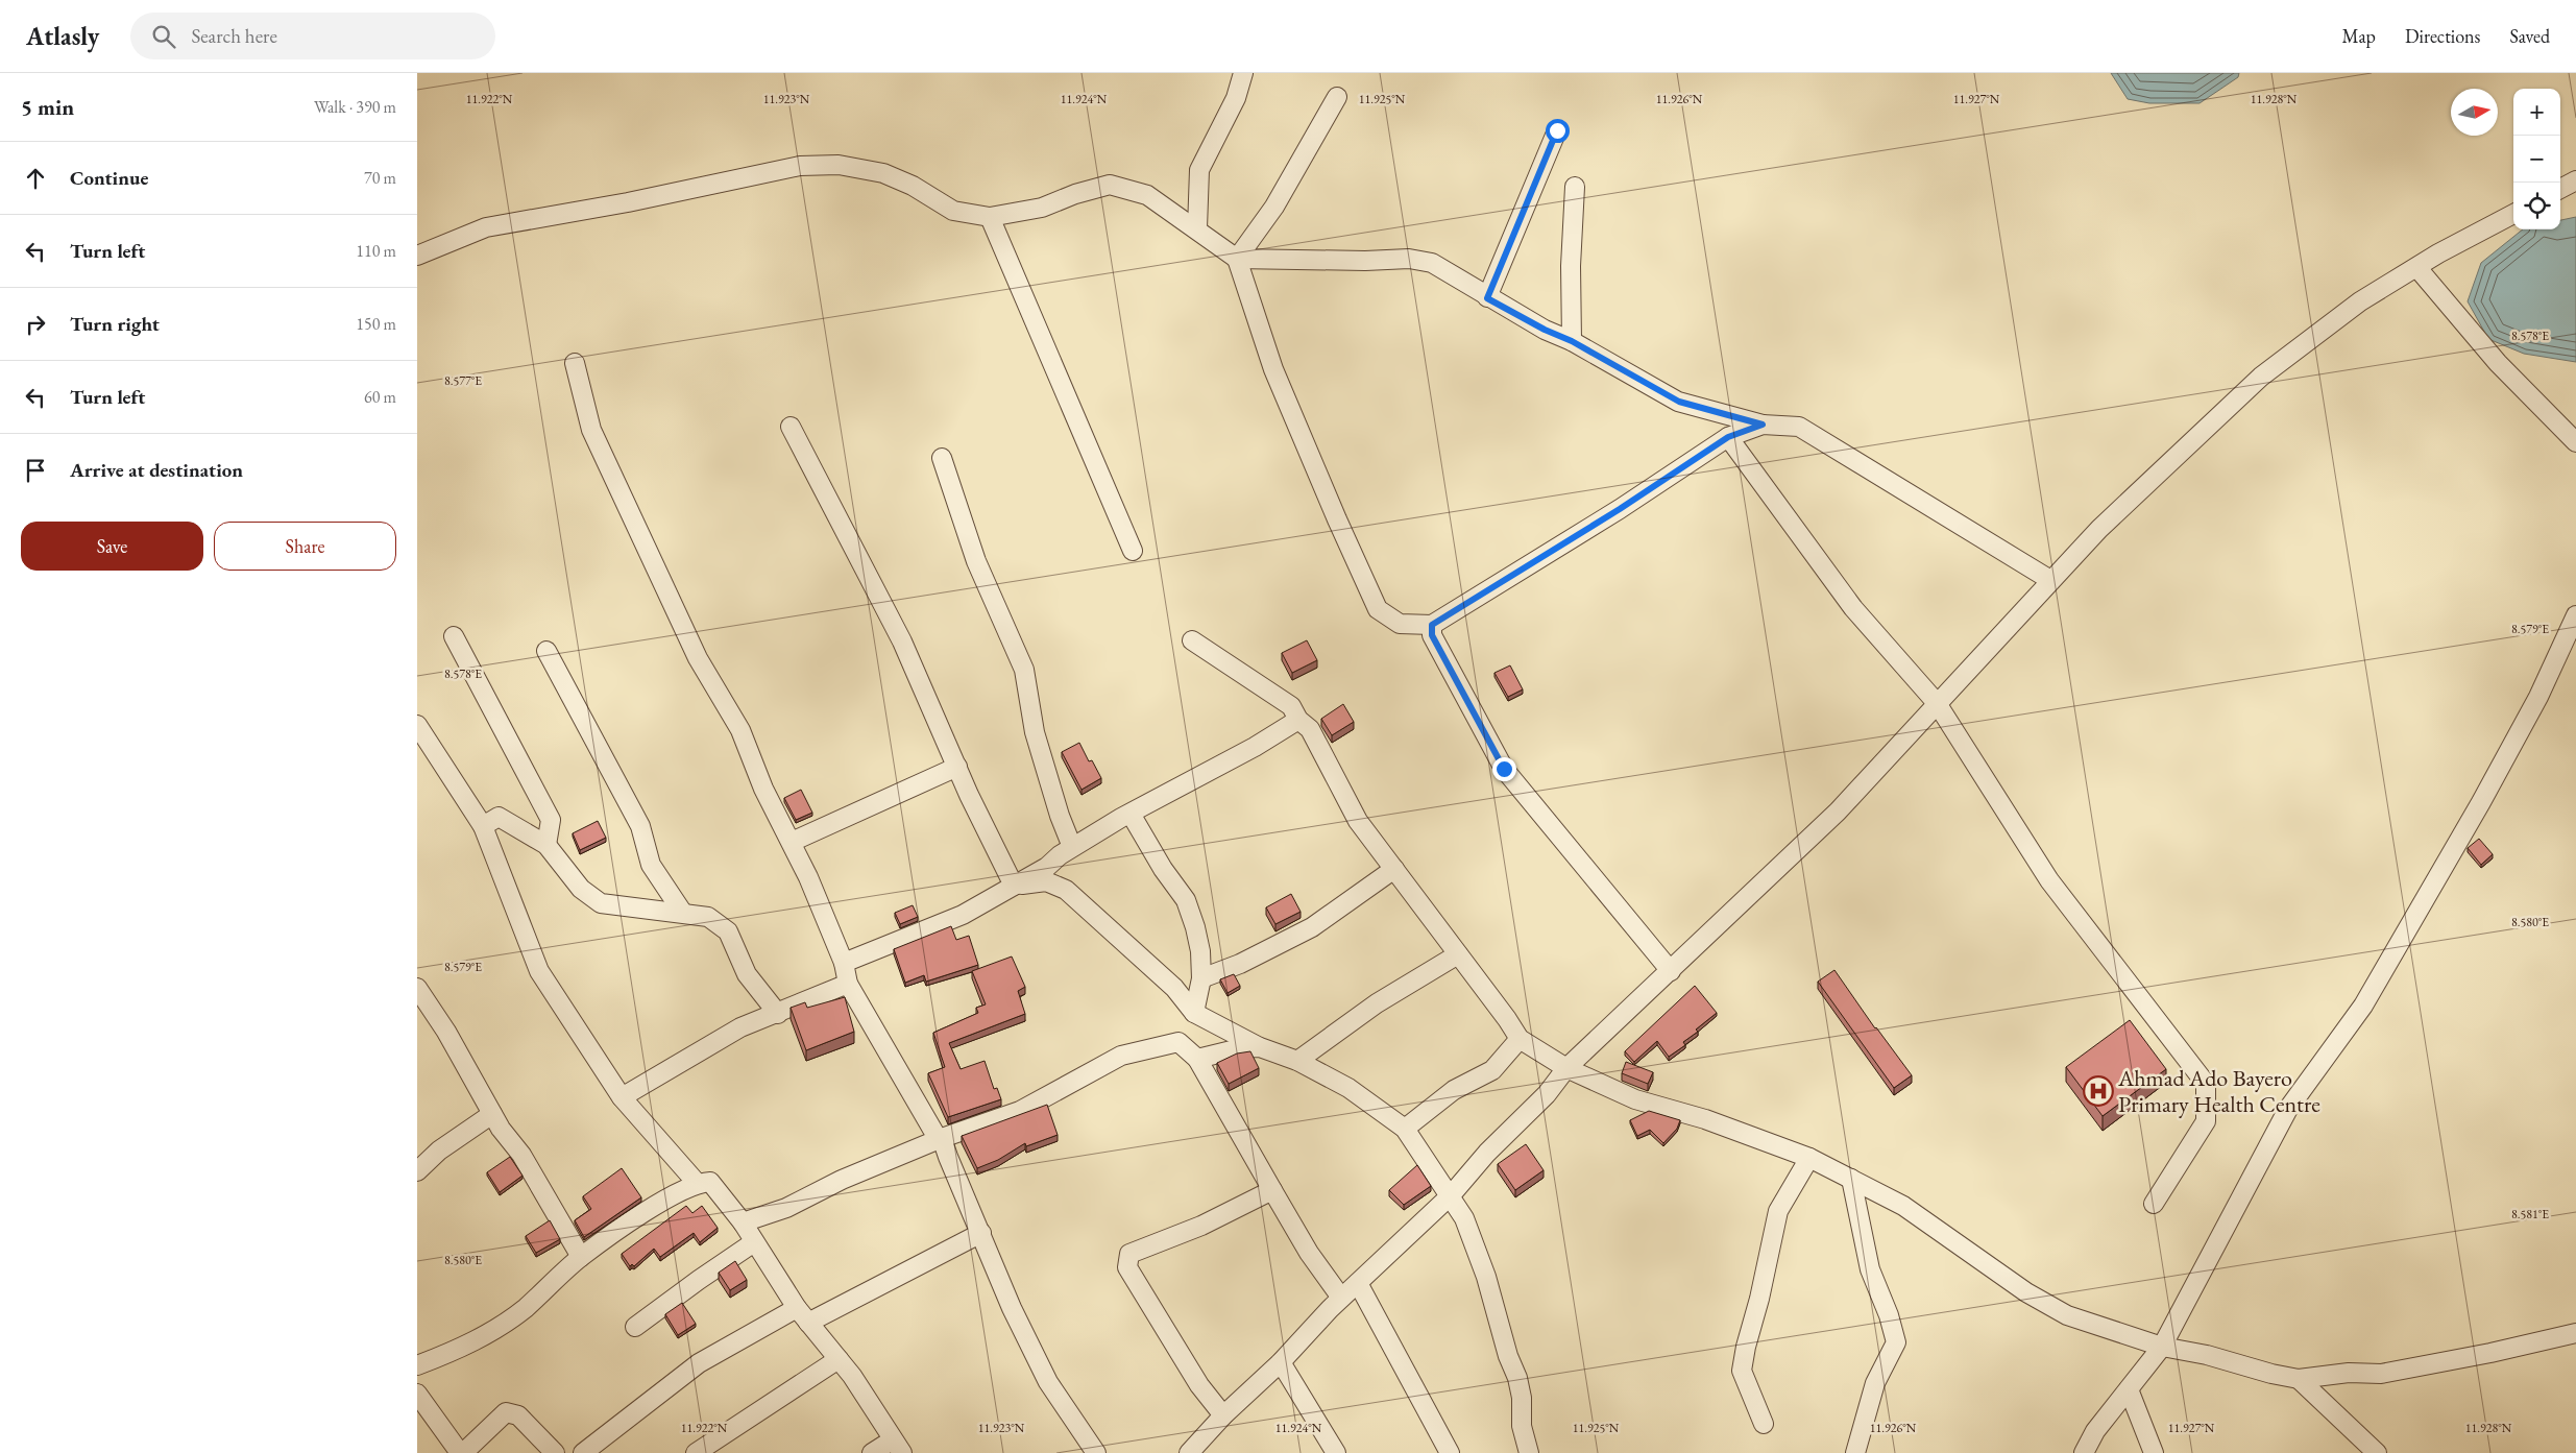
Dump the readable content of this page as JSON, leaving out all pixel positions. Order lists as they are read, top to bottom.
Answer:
{
  "places": {
    "hospital": ["Ahmad Ado Bayero Primary Health Centre"]
  },
  "north": "right",
  "page": {
    "header": "Atlasly",
    "search": "Search here",
    "nav": ["Map", "Directions", "Saved"],
    "heading": ["5 min", "Walk · 390 m"],
    "map_buttons": ["+", "−"],
    "list": [
      ["Continue", "70 m"],
      ["Turn left", "110 m"],
      ["Turn right", "150 m"],
      ["Turn left", "60 m"],
      "Arrive at destination"
    ],
    "buttons": ["Save", "Share"]
  },
  "coordinates": [
    "11.922°N",
    "11.923°N",
    "11.924°N",
    "11.925°N",
    "11.926°N",
    "11.927°N",
    "11.928°N",
    "8.578°E",
    "8.577°E",
    "8.579°E",
    "8.580°E",
    "8.581°E"
  ]
}
